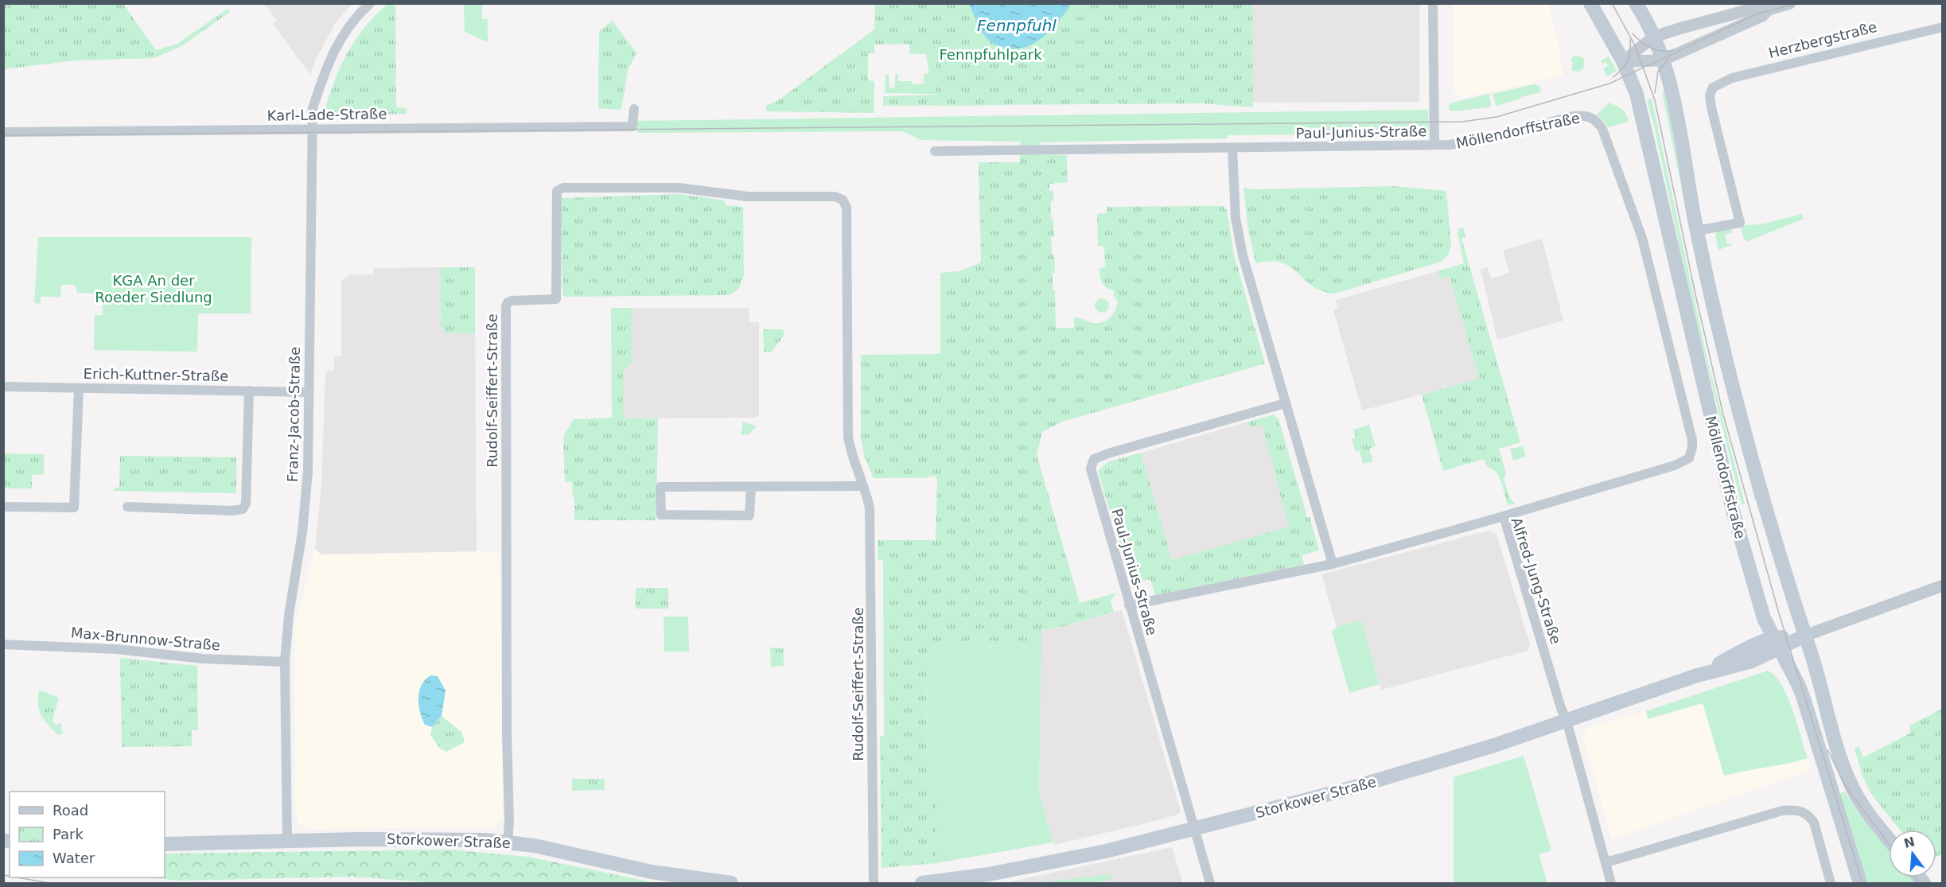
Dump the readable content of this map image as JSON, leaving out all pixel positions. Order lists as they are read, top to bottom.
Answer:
{
  "streets": {
    "main road": ["Möllendorffstraße", "Storkower Straße"],
    "street": [
      "Herzbergstraße",
      "Karl-Lade-Straße",
      "Paul-Junius-Straße",
      "Erich-Kuttner-Straße",
      "Rudolf-Seiffert-Straße",
      "Franz-Jacob-Straße",
      "Alfred-Jung-Straße",
      "Max-Brunnow-Straße"
    ]
  },
  "crossings": [
    ["Herzbergstraße", "Möllendorffstraße"],
    ["Karl-Lade-Straße", "Franz-Jacob-Straße"],
    ["Möllendorffstraße", "Paul-Junius-Straße"],
    ["Möllendorffstraße", "Alfred-Jung-Straße"],
    ["Möllendorffstraße", "Storkower Straße"],
    ["Paul-Junius-Straße", "Alfred-Jung-Straße"],
    ["Paul-Junius-Straße", "Storkower Straße"],
    ["Erich-Kuttner-Straße", "Franz-Jacob-Straße"],
    ["Rudolf-Seiffert-Straße", "Storkower Straße"],
    ["Franz-Jacob-Straße", "Max-Brunnow-Straße"],
    ["Franz-Jacob-Straße", "Storkower Straße"],
    ["Alfred-Jung-Straße", "Storkower Straße"]
  ],
  "water": ["Fennpfuhl"],
  "parks": ["Fennpfuhlpark", "KGA An der Roeder Siedlung"],
  "legend": ["Road", "Park", "Water"],
  "north": "top"
}
